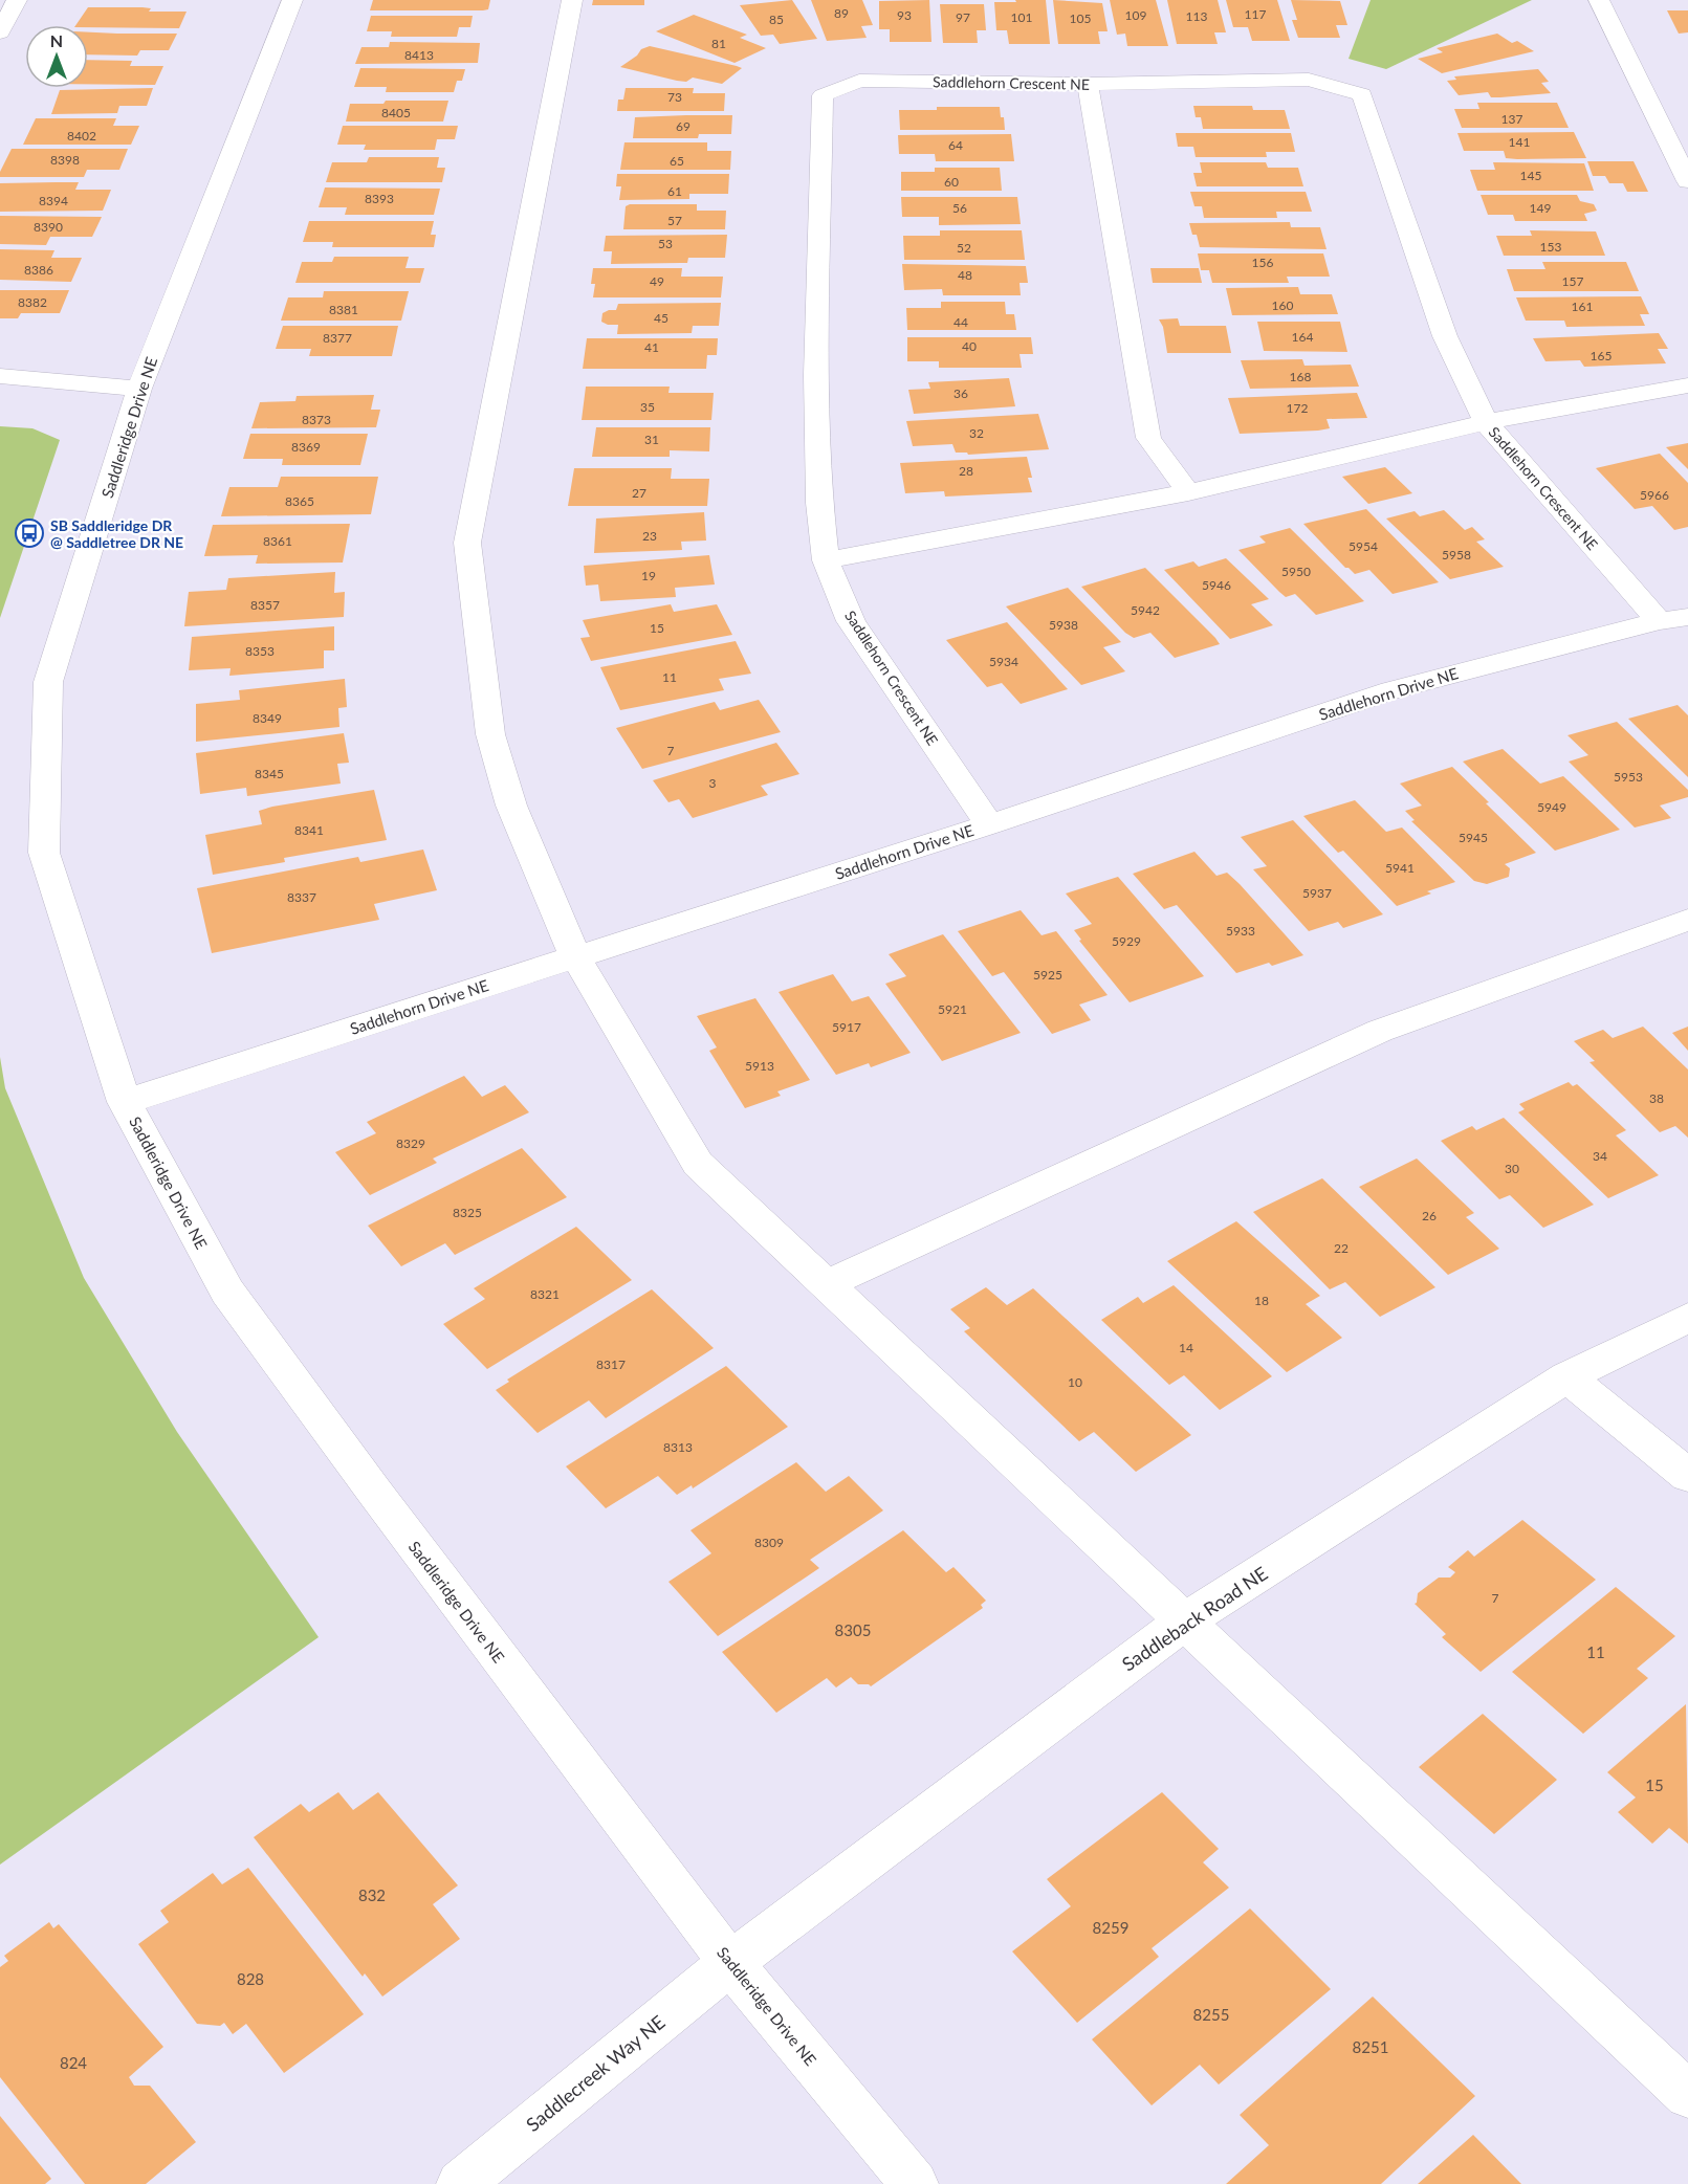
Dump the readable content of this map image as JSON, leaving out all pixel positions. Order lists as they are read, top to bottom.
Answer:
{
  "streets": {
    "street": [
      "Saddlehorn Crescent NE",
      "Saddleridge Drive NE",
      "Saddlehorn Drive NE",
      "Saddleback Road NE",
      "Saddlecreek Way NE"
    ]
  },
  "crossings": [
    ["Saddlehorn Crescent NE", "Saddlehorn Drive NE"],
    ["Saddleridge Drive NE", "Saddlehorn Drive NE"],
    ["Saddleridge Drive NE", "Saddleback Road NE"],
    ["Saddleridge Drive NE", "Saddlecreek Way NE"],
    ["Saddleback Road NE", "Saddlecreek Way NE"]
  ],
  "places": {
    "bus stop": ["SB Saddleridge DR @ Saddletree DR NE"]
  },
  "house_numbers": [
    "89",
    "117",
    "93",
    "109",
    "113",
    "97",
    "101",
    "105",
    "85",
    "81",
    "8413",
    "73",
    "8405",
    "137",
    "69",
    "8402",
    "141",
    "64",
    "8398",
    "65",
    "145",
    "60",
    "61",
    "8393",
    "8394",
    "56",
    "149",
    "57",
    "8390",
    "53",
    "153",
    "52",
    "156",
    "8386",
    "48",
    "49",
    "157",
    "8382",
    "160",
    "161",
    "8381",
    "45",
    "44",
    "164",
    "8377",
    "40",
    "41",
    "165",
    "168",
    "36",
    "35",
    "172",
    "8373",
    "32",
    "31",
    "8369",
    "28",
    "27",
    "5966",
    "8365",
    "23",
    "8361",
    "5954",
    "5958",
    "5950",
    "19",
    "5946",
    "8357",
    "5942",
    "5938",
    "15",
    "8353",
    "5934",
    "11",
    "8349",
    "7",
    "8345",
    "5953",
    "3",
    "5949",
    "8341",
    "5945",
    "5941",
    "5937",
    "8337",
    "5933",
    "5929",
    "5925",
    "5921",
    "5917",
    "5913",
    "38",
    "8329",
    "34",
    "30",
    "8325",
    "26",
    "22",
    "8321",
    "18",
    "14",
    "8317",
    "10",
    "8313",
    "8309",
    "7",
    "8305",
    "11",
    "15",
    "832",
    "8259",
    "828",
    "8255",
    "8251",
    "824"
  ],
  "north": "top"
}
